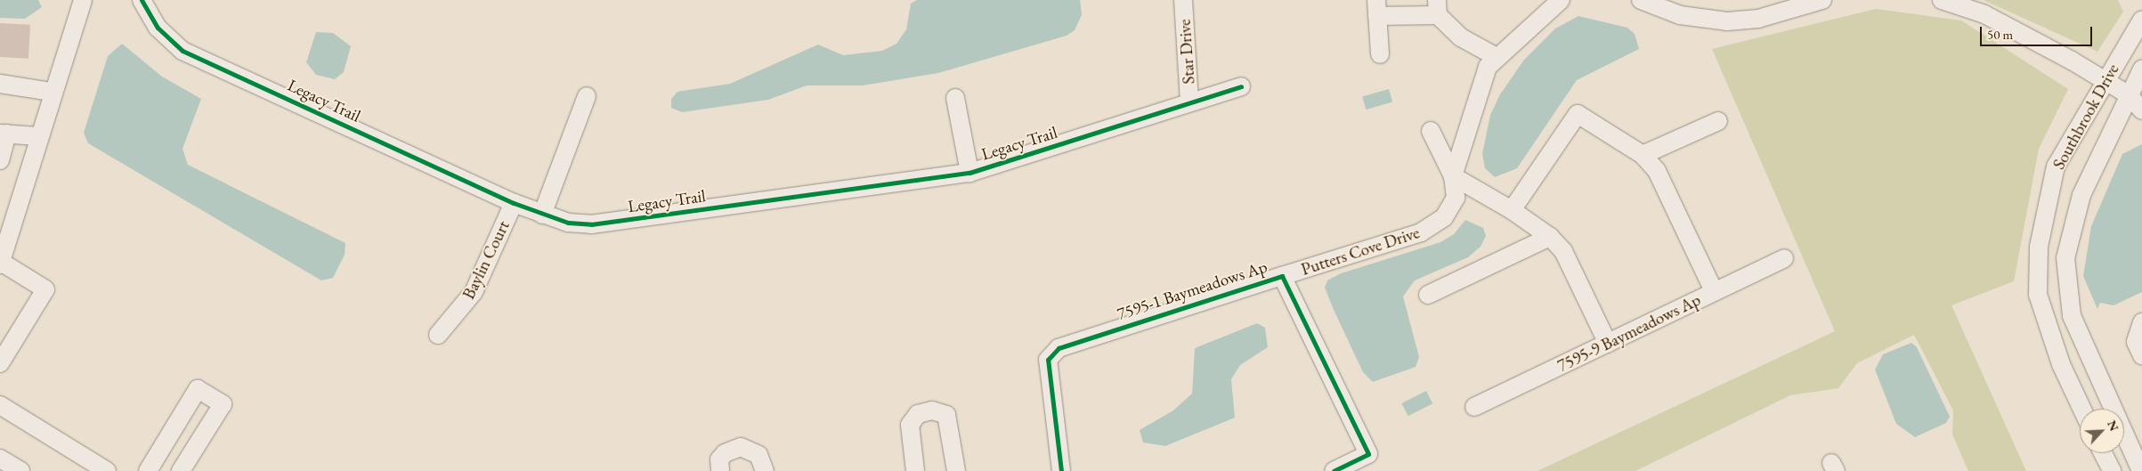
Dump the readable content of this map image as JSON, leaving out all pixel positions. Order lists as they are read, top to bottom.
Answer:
{
  "streets": {
    "street": [
      "Star Drive",
      "Legacy Trail",
      "Southbrook Drive",
      "Putters Cove Drive",
      "Baylin Court",
      "7595-1 Baymeadows Ap",
      "7595-9 Baymeadows Ap"
    ]
  },
  "crossings": [
    ["Star Drive", "Legacy Trail"],
    ["Legacy Trail", "Baylin Court"],
    ["Putters Cove Drive", "7595-1 Baymeadows Ap"]
  ],
  "scale_bar": "50 m",
  "north": "top right"
}
